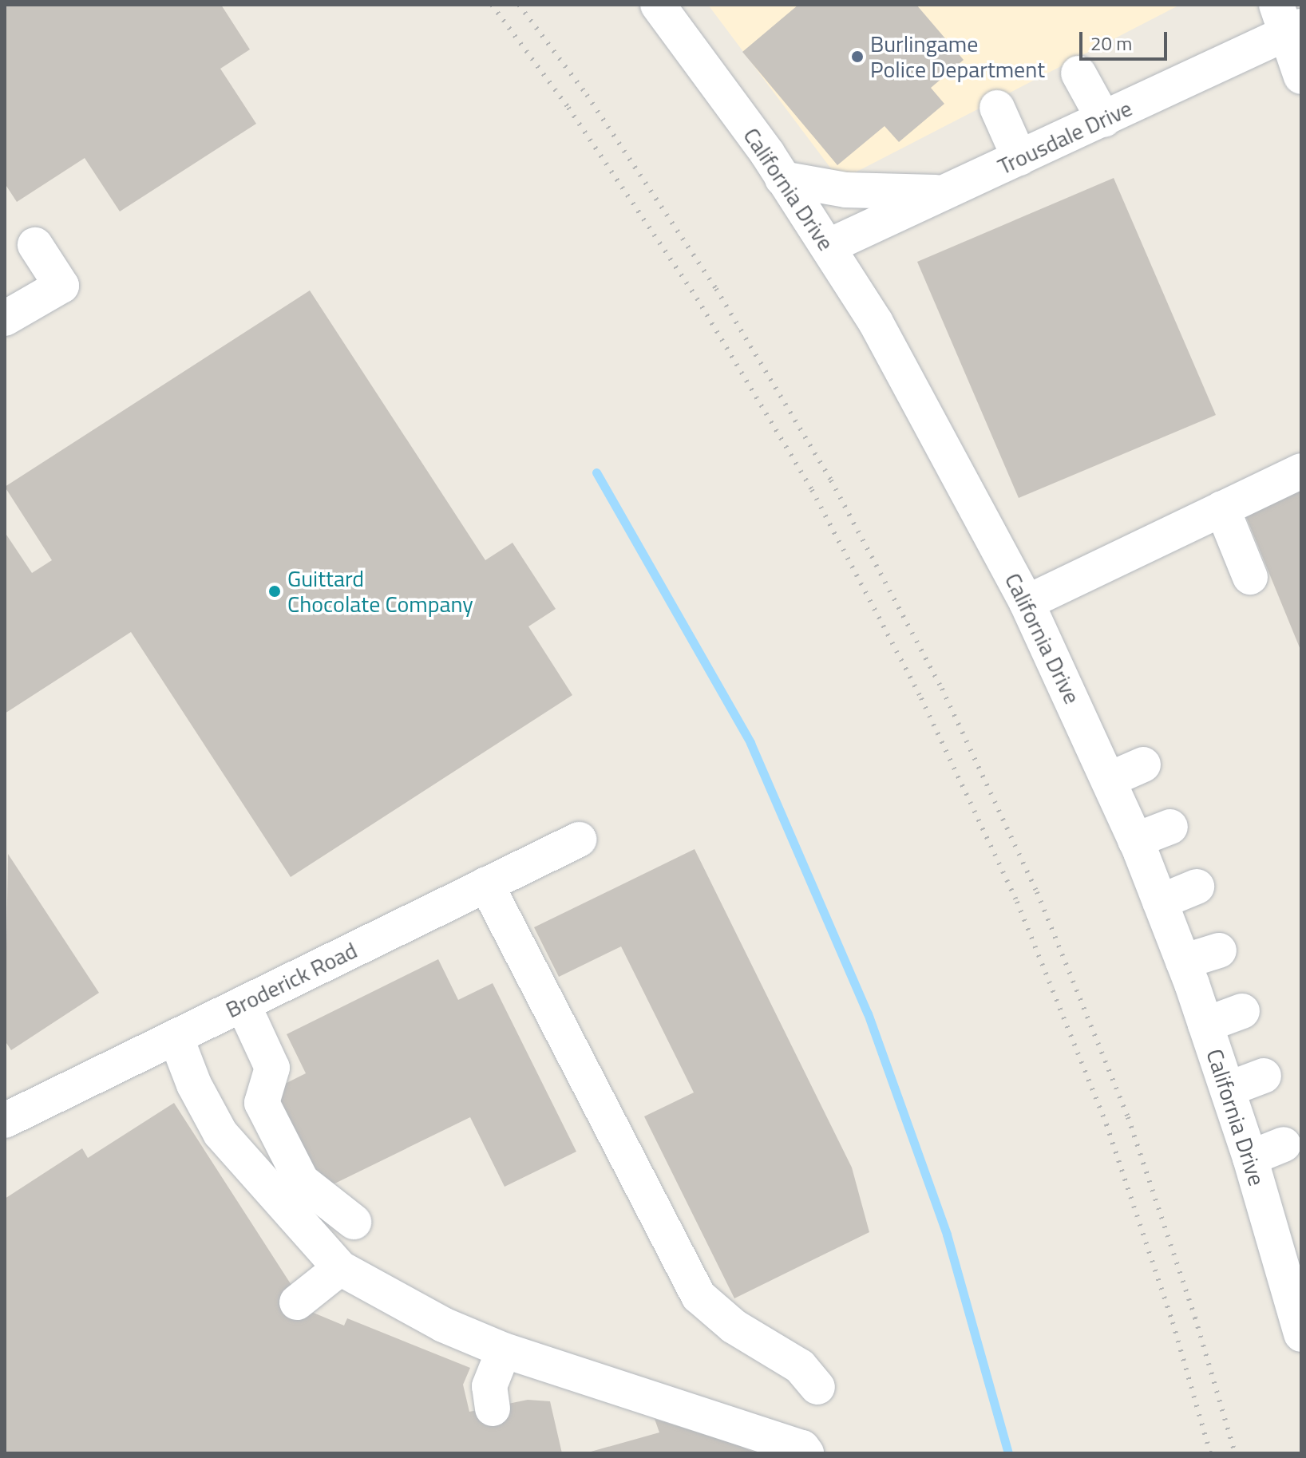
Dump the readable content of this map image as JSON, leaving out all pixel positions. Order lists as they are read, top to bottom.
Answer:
{
  "streets": {
    "street": ["Trousdale Drive", "California Drive", "Broderick Road"]
  },
  "crossings": [
    ["Trousdale Drive", "California Drive"]
  ],
  "places": ["Burlingame Police Department", "Guittard Chocolate Company"],
  "scale_bar": "20 m"
}
